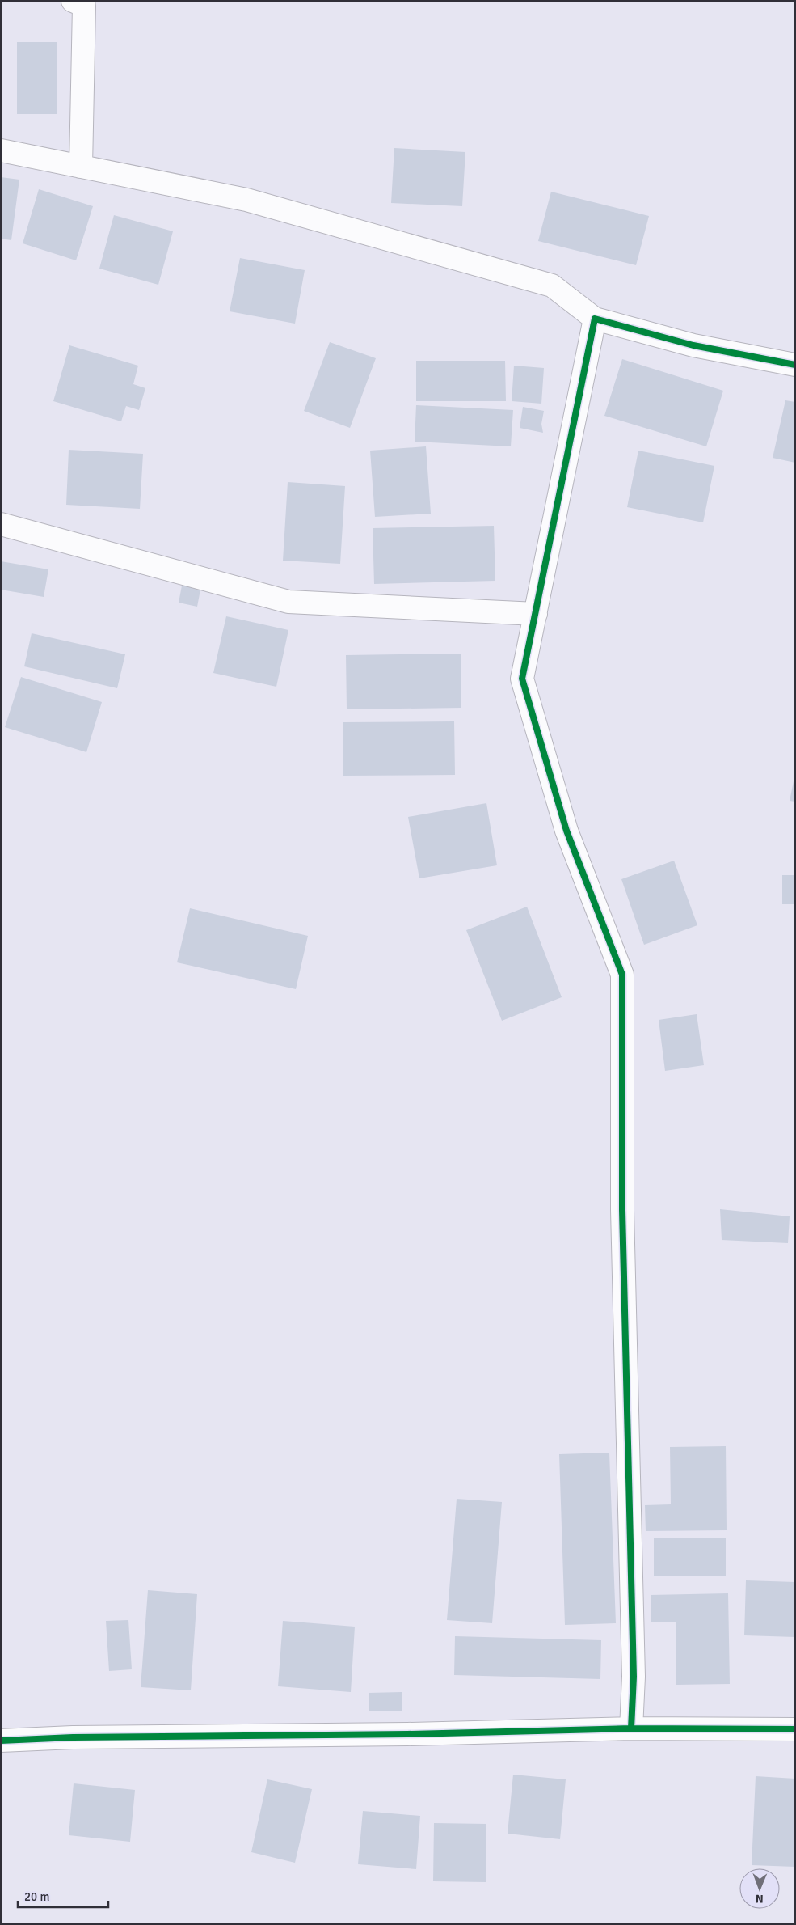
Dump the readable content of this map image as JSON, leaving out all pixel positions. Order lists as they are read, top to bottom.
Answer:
{
  "scale_bar": "20 m",
  "north": "bottom"
}
